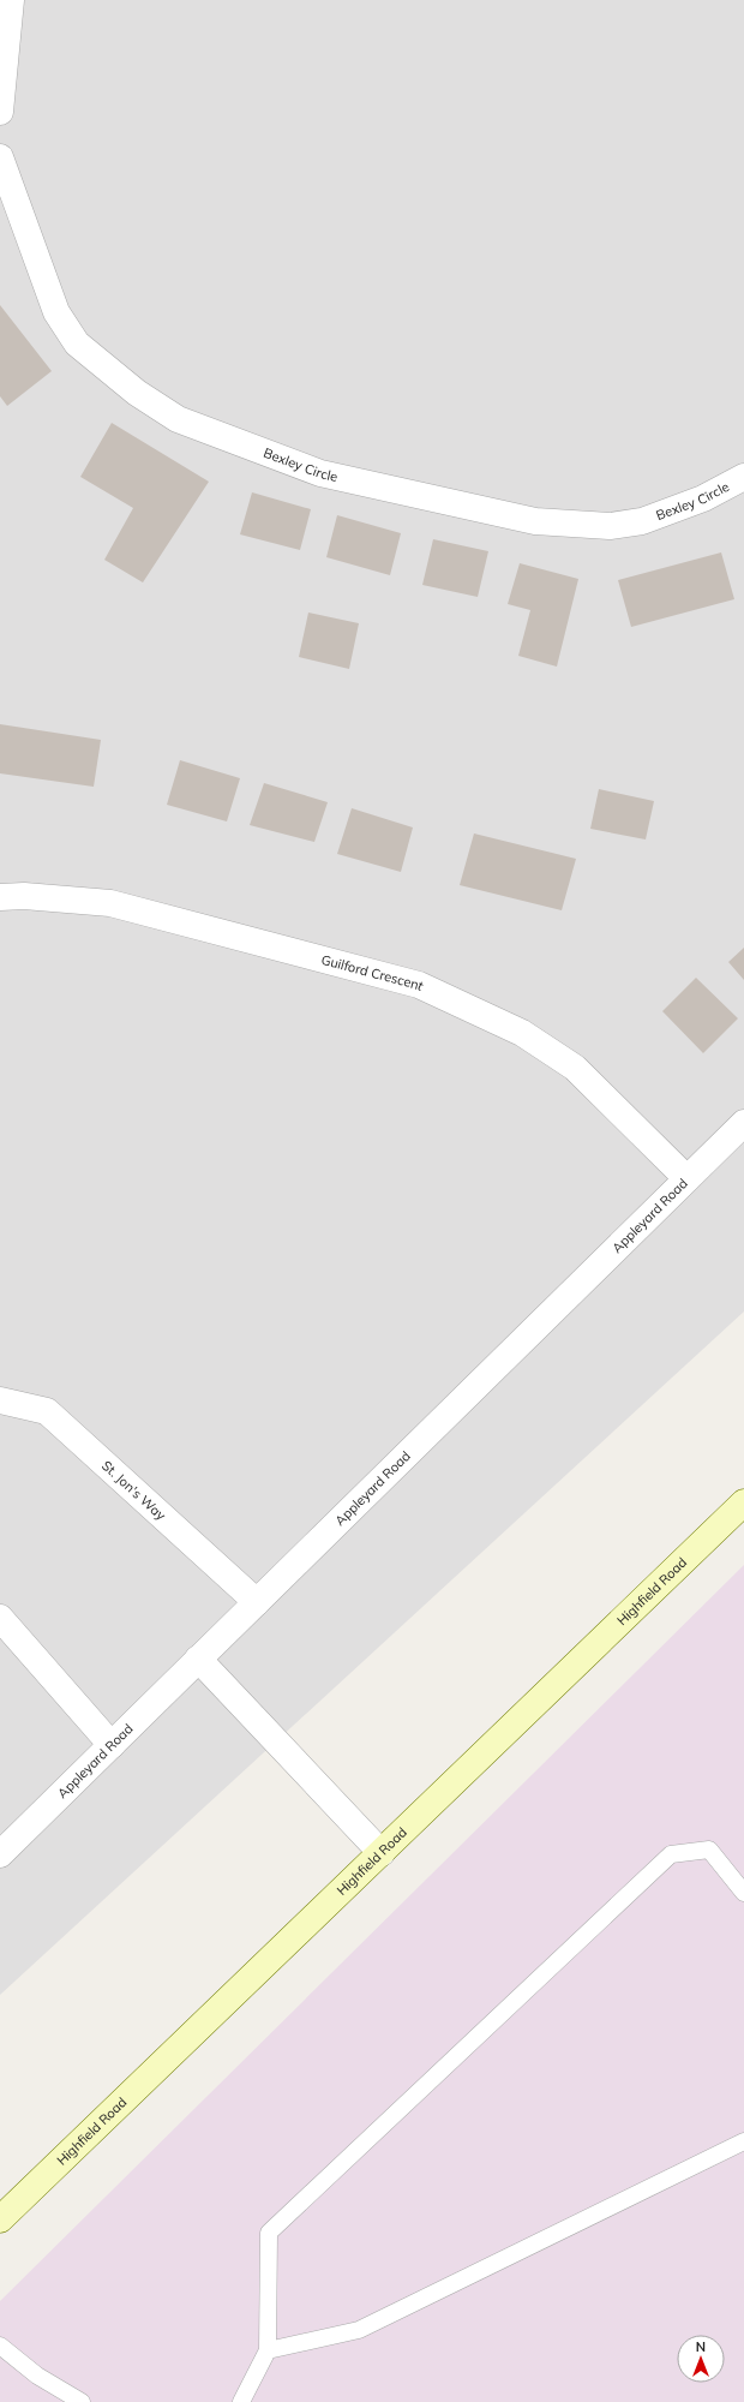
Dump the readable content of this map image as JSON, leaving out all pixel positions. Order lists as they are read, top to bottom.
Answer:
{
  "streets": {
    "street": [
      "Bexley Circle",
      "Guilford Crescent",
      "Appleyard Road",
      "St. Jon's Way",
      "Highfield Road"
    ]
  },
  "crossings": [
    ["Guilford Crescent", "Appleyard Road"],
    ["Appleyard Road", "St. Jon's Way"]
  ],
  "north": "top"
}
